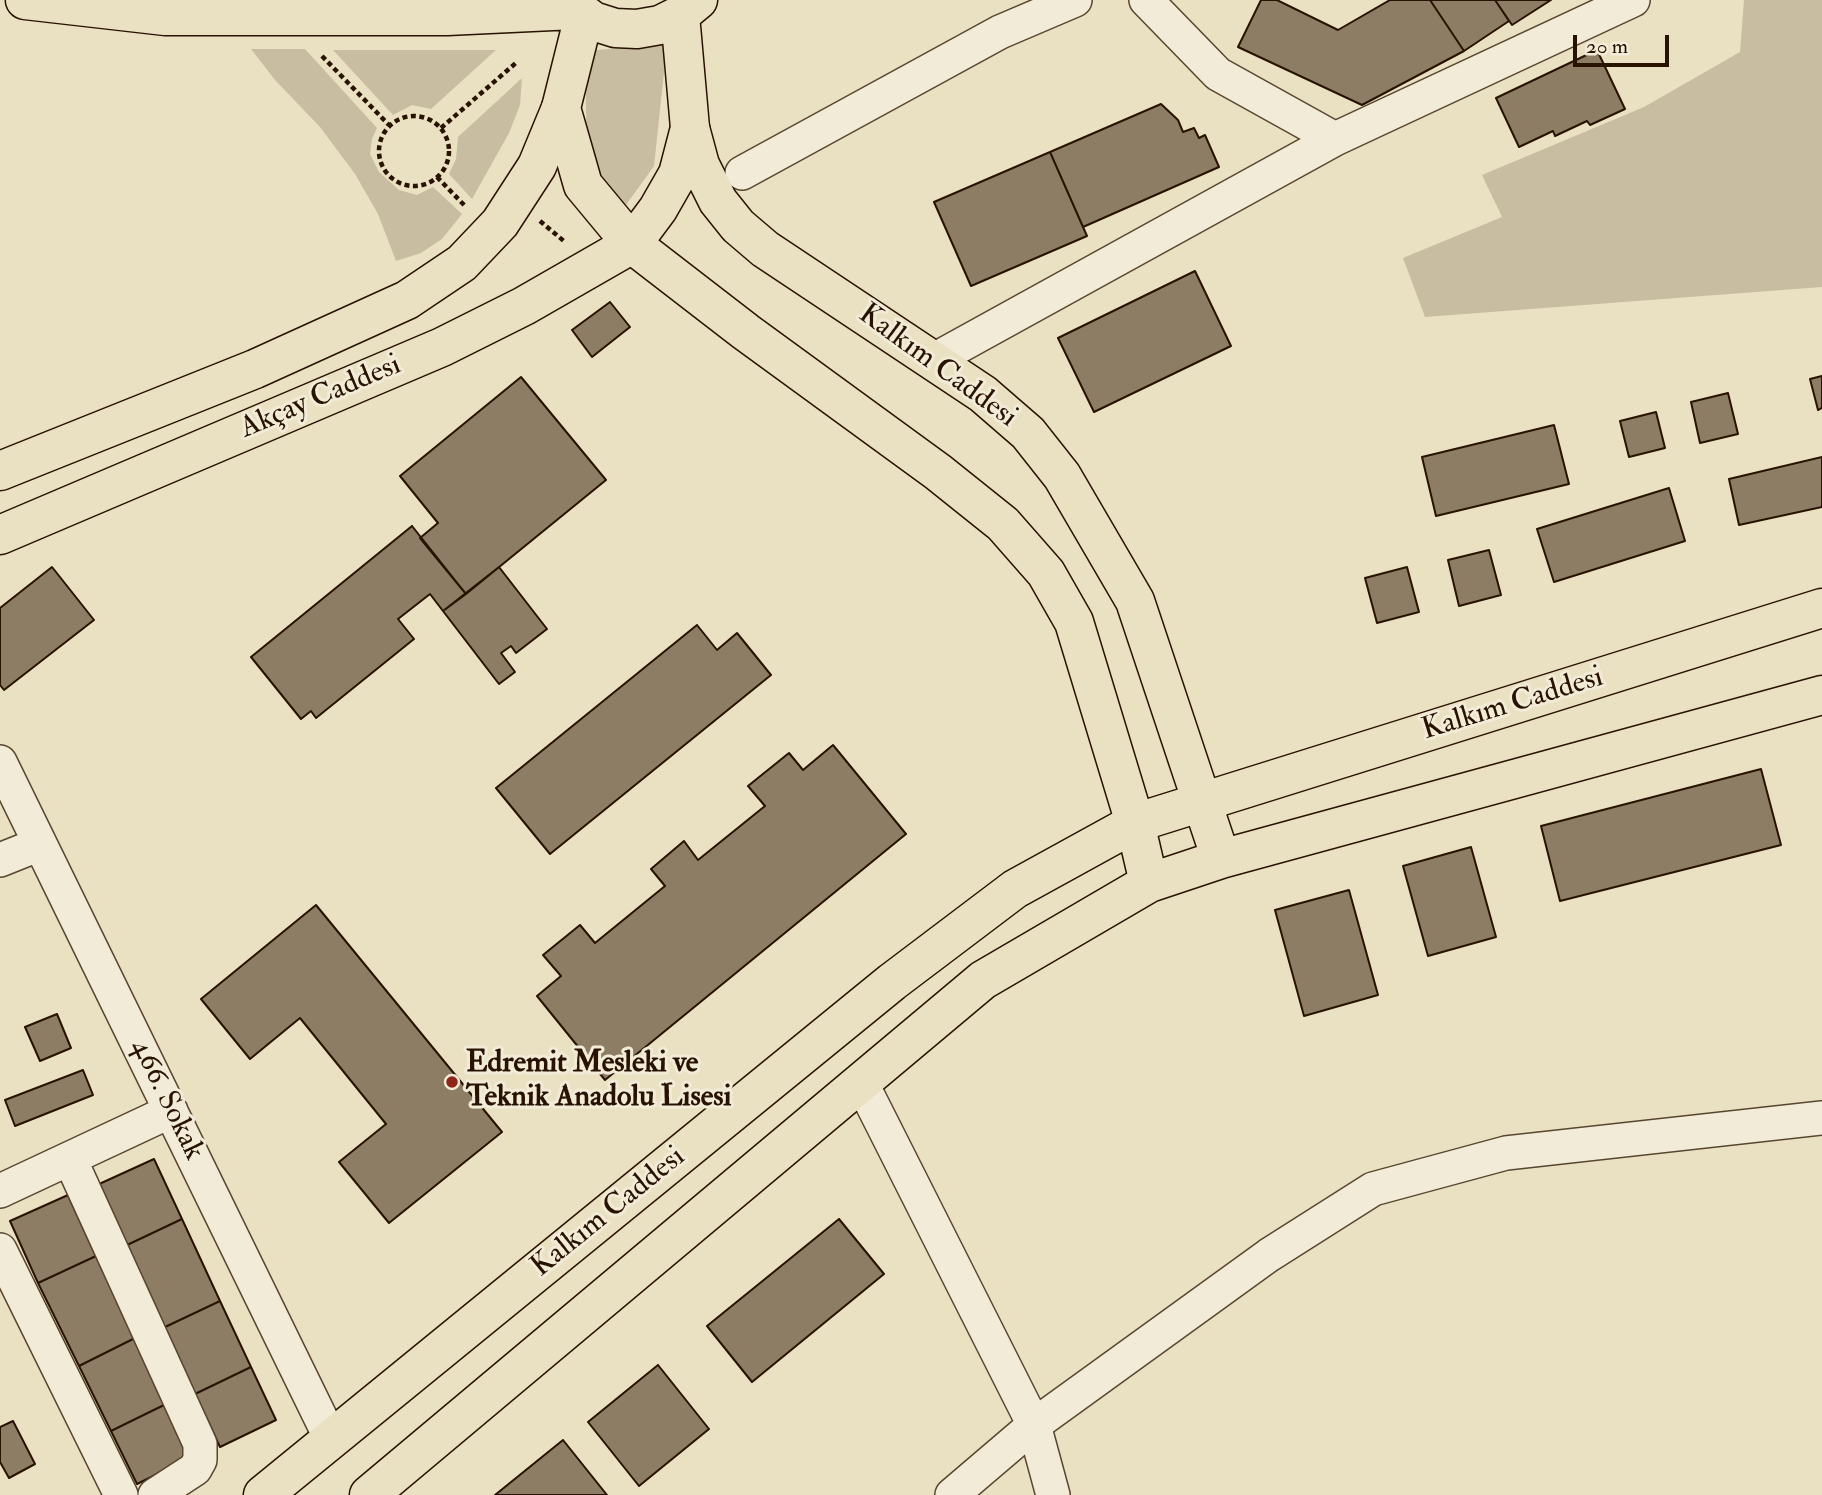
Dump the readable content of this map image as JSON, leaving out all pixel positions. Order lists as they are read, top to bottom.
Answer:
{
  "streets": {
    "main road": ["Kalkım Caddesi", "Akçay Caddesi"],
    "street": ["466. Sokak"]
  },
  "crossings": [
    ["Kalkım Caddesi", "466. Sokak"]
  ],
  "places": ["Edremit Mesleki ve Teknik Anadolu Lisesi"],
  "scale_bar": "20 m"
}
